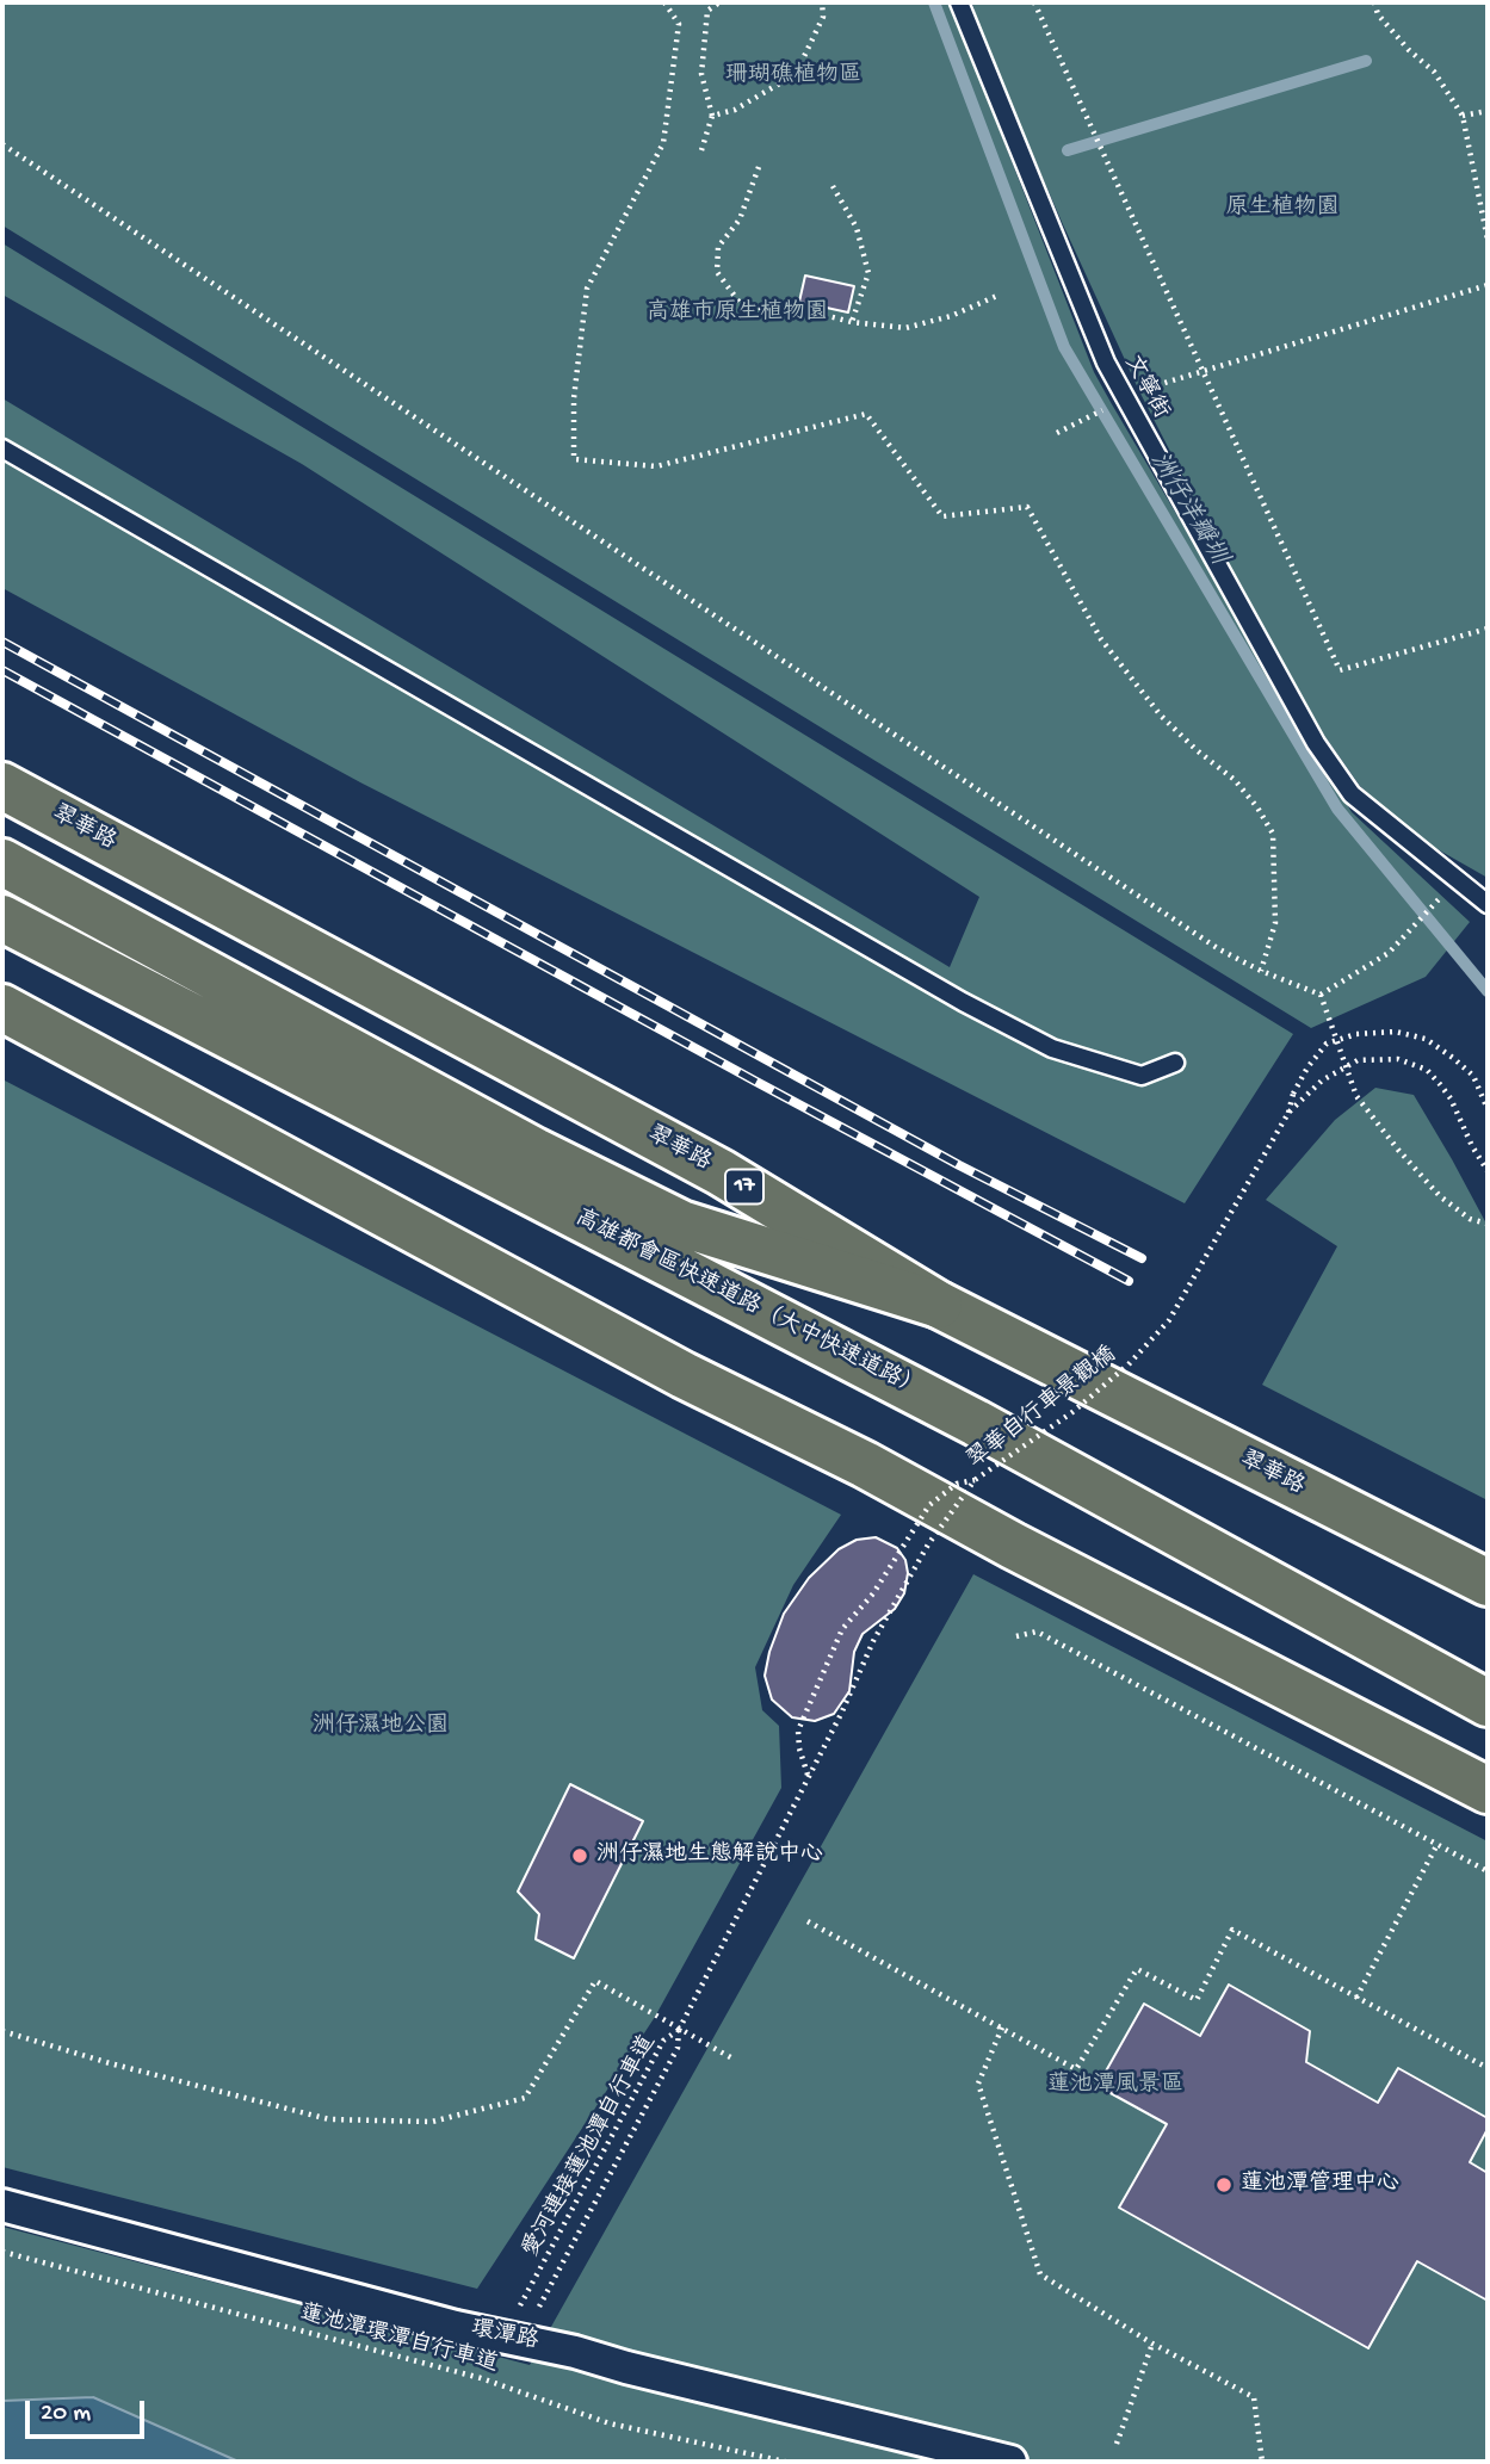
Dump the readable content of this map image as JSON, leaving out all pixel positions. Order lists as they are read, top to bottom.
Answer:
{
  "streets": {
    "main road": ["翠華路", "17", "高雄都會區快速道路（大中快速道路）"],
    "street": ["環潭路"],
    "lane": ["文寧街"],
    "path": ["翠華自行車景觀橋", "愛河連接蓮池潭自行車道", "蓮池潭環潭自行車道"]
  },
  "crossings": [
    ["翠華路", "高雄都會區快速道路（大中快速道路）"],
    ["翠華自行車景觀橋", "愛河連接蓮池潭自行車道"],
    ["愛河連接蓮池潭自行車道", "環潭路"]
  ],
  "water": ["洲仔洋瓣圳"],
  "parks": [
    "珊瑚礁植物區",
    "原生植物園",
    "高雄市原生植物園",
    "洲仔濕地公園",
    "蓮池潭風景區"
  ],
  "places": ["洲仔濕地生態解說中心", "蓮池潭管理中心"],
  "scale_bar": "20 m"
}
